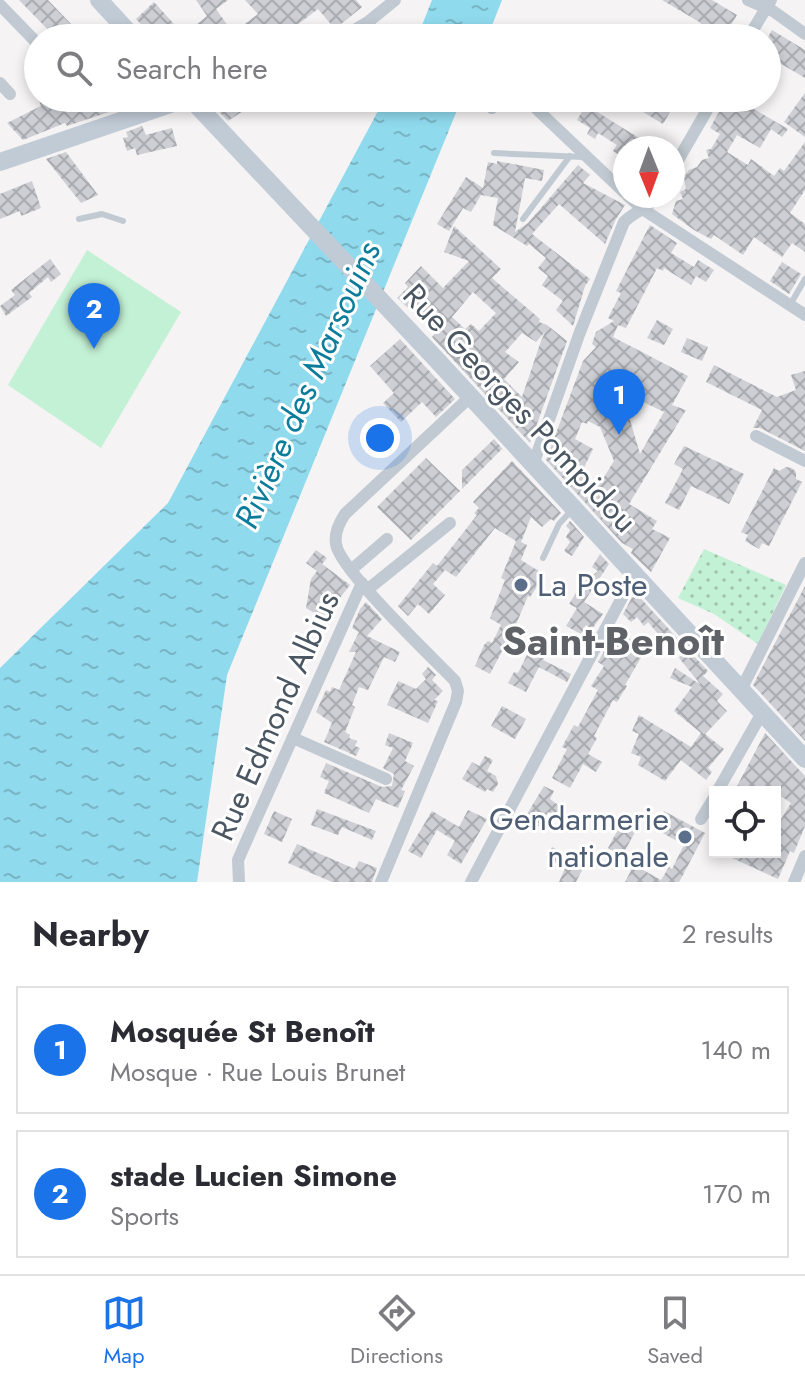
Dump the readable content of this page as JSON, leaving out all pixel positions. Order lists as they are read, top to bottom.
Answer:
{
  "streets": {
    "main road": ["Rue Georges Pompidou"],
    "street": ["Rue Edmond Albius"]
  },
  "crossings": [
    ["Rue Georges Pompidou", "Rue Edmond Albius"]
  ],
  "districts": ["Saint-Benoît"],
  "water": ["Rivière des Marsouins"],
  "places": ["La Poste", "Gendarmerie nationale"],
  "north": "bottom",
  "page": {
    "search": "Search here",
    "pins": ["2", "1"],
    "heading": ["Nearby", "2 results"],
    "list": [
      {
        "mark": "1",
        "name": "Mosquée St Benoît",
        "note": "Mosque · Rue Louis Brunet",
        "value": "140 m"
      },
      {
        "mark": "2",
        "name": "stade Lucien Simone",
        "note": "Sports",
        "value": "170 m"
      }
    ],
    "nav": ["Map", "Directions", "Saved"]
  }
}
